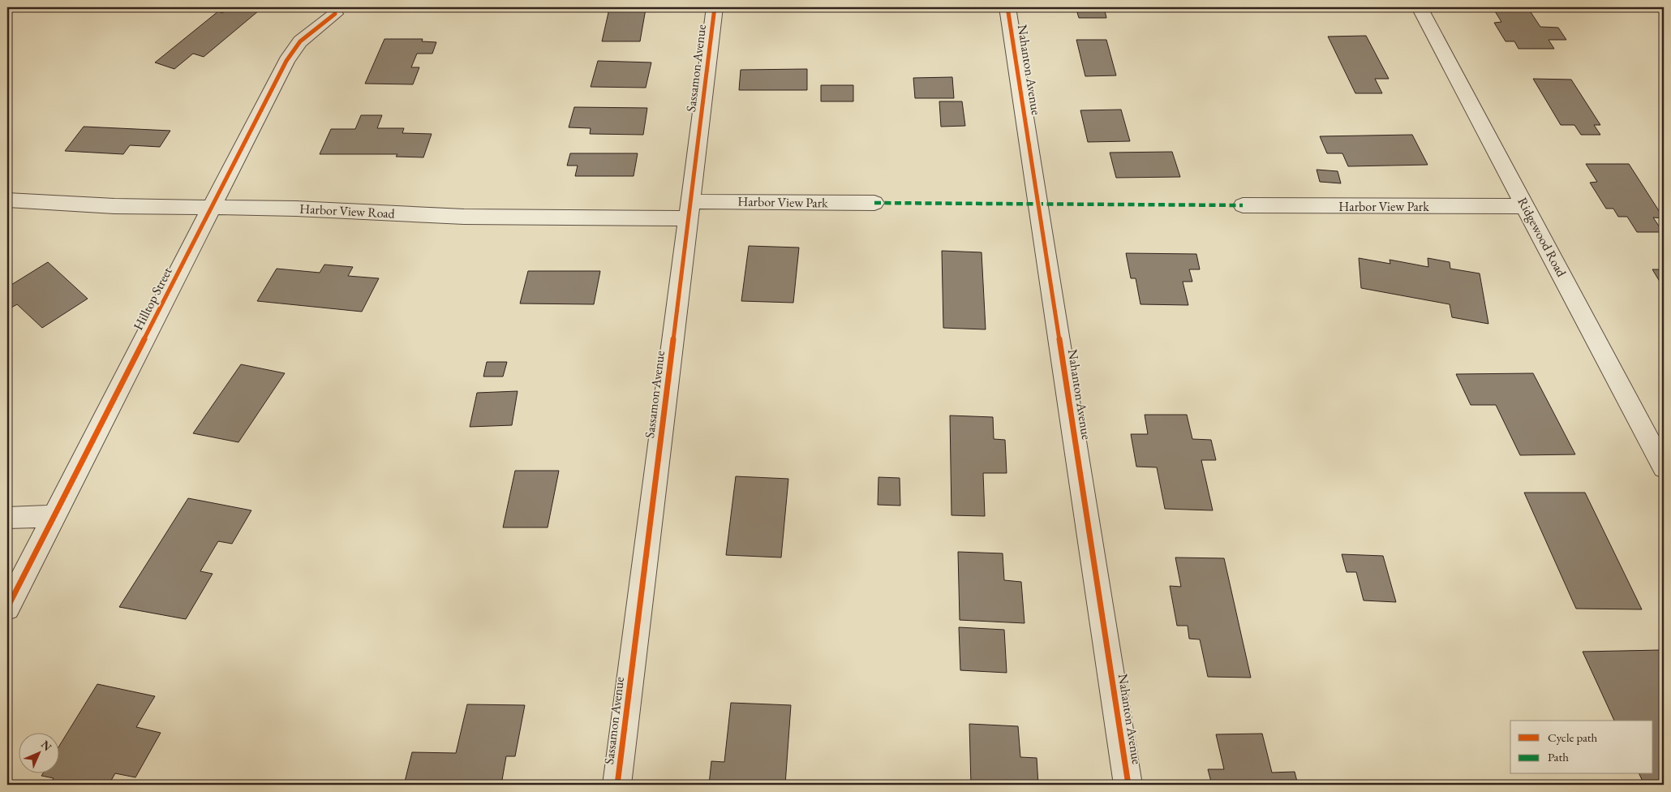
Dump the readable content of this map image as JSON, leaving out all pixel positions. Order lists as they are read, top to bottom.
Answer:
{
  "streets": {
    "street": [
      "Sassamon Avenue",
      "Nahanton Avenue",
      "Harbor View Park",
      "Harbor View Road",
      "Ridgewood Road",
      "Hilltop Street"
    ]
  },
  "crossings": [
    ["Sassamon Avenue", "Harbor View Park"],
    ["Sassamon Avenue", "Harbor View Road"],
    ["Harbor View Park", "Harbor View Road"],
    ["Harbor View Park", "Ridgewood Road"],
    ["Harbor View Road", "Hilltop Street"]
  ],
  "legend": ["Cycle path", "Path"],
  "north": "top right"
}
